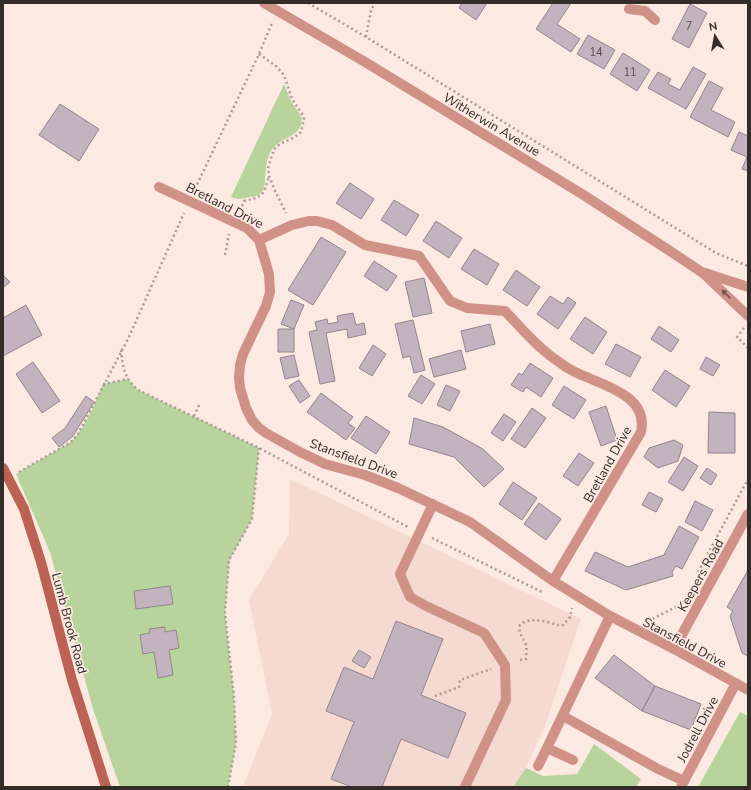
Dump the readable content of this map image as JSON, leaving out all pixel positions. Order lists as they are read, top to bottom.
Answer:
{
  "streets": {
    "street": [
      "Witherwin Avenue",
      "Bretland Drive",
      "Stansfield Drive",
      "Keepers Road",
      "Lumb Brook Road",
      "Jodrell Drive"
    ]
  },
  "crossings": [
    ["Bretland Drive", "Stansfield Drive"],
    ["Stansfield Drive", "Keepers Road"],
    ["Stansfield Drive", "Jodrell Drive"]
  ],
  "house_numbers": ["7", "14", "11"],
  "north": "top"
}
